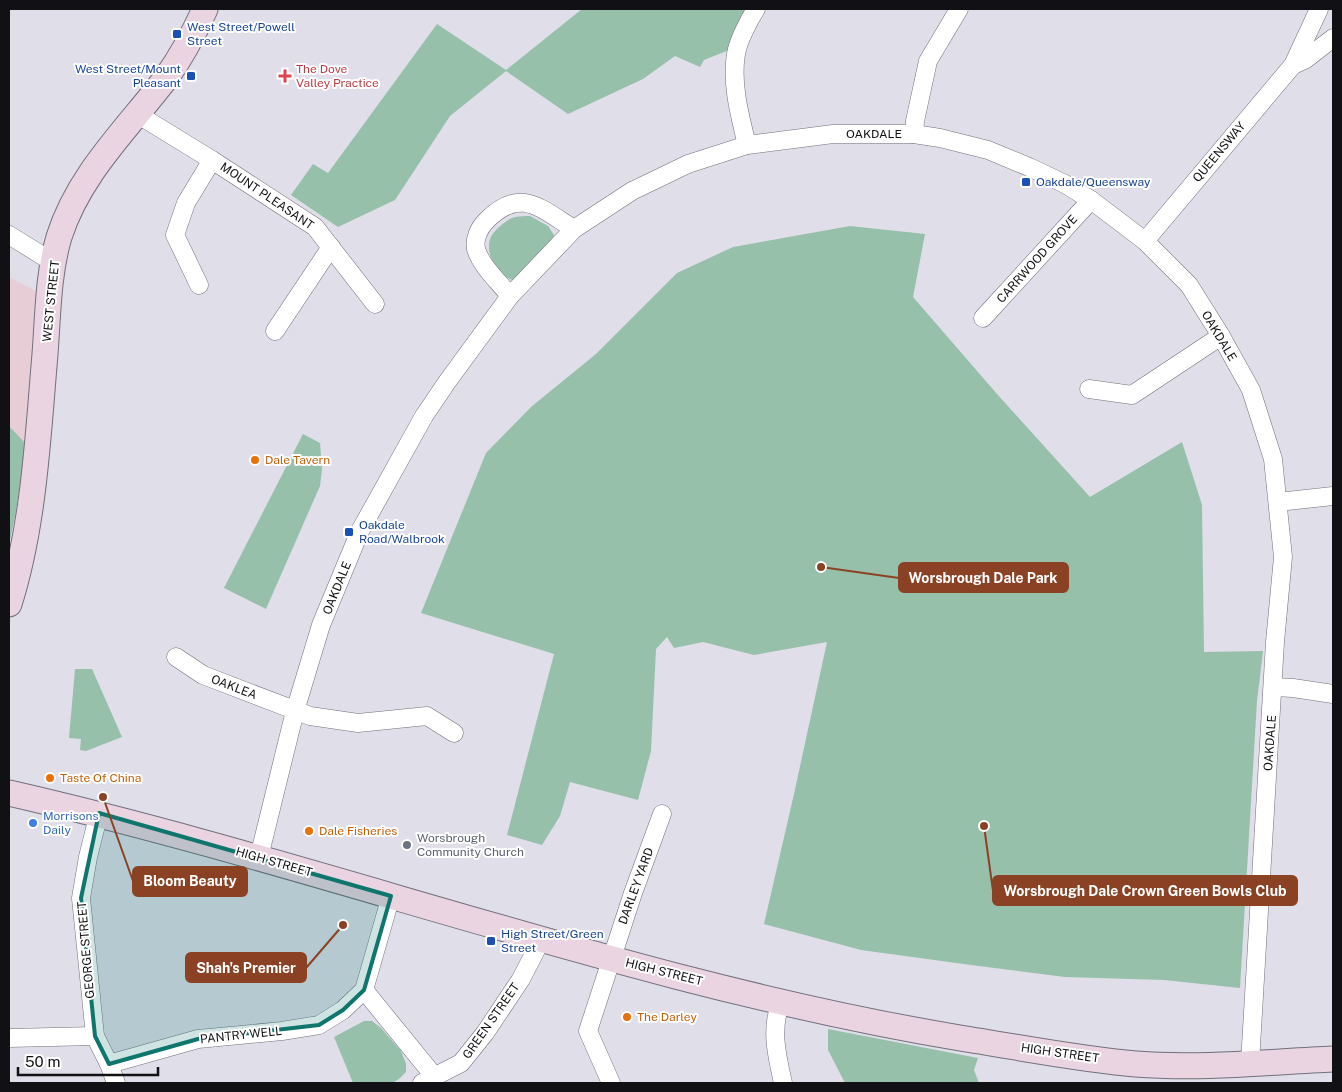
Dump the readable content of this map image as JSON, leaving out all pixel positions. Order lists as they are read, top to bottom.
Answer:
{
  "streets": {
    "street": [
      "OAKDALE",
      "QUEENSWAY",
      "MOUNT PLEASANT",
      "CARRWOOD GROVE",
      "WEST STREET",
      "OAKLEA",
      "HIGH STREET",
      "DARLEY YARD",
      "GEORGE STREET",
      "GREEN STREET",
      "PANTRY WELL"
    ]
  },
  "crossings": [
    ["OAKDALE", "QUEENSWAY"],
    ["OAKDALE", "CARRWOOD GROVE"],
    ["OAKDALE", "OAKLEA"],
    ["OAKDALE", "HIGH STREET"],
    ["MOUNT PLEASANT", "WEST STREET"],
    ["HIGH STREET", "DARLEY YARD"],
    ["HIGH STREET", "GEORGE STREET"],
    ["HIGH STREET", "GREEN STREET"],
    ["GEORGE STREET", "PANTRY WELL"]
  ],
  "places": {
    "transit": [
      "West Street/Powell Street",
      "West Street/Mount Pleasant",
      "Oakdale/Queensway",
      "Oakdale Road/Walbrook",
      "High Street/Green Street"
    ],
    "health": ["The Dove Valley Practice"],
    "other": [
      "Dale Tavern",
      "Worsbrough Dale Park",
      "Taste Of China",
      "Bloom Beauty",
      "Morrisons Daily",
      "Worsbrough Dale Crown Green Bowls Club",
      "Dale Fisheries",
      "Worsbrough Community Church",
      "Shah's Premier",
      "The Darley"
    ]
  },
  "scale_bar": "50 m"
}
